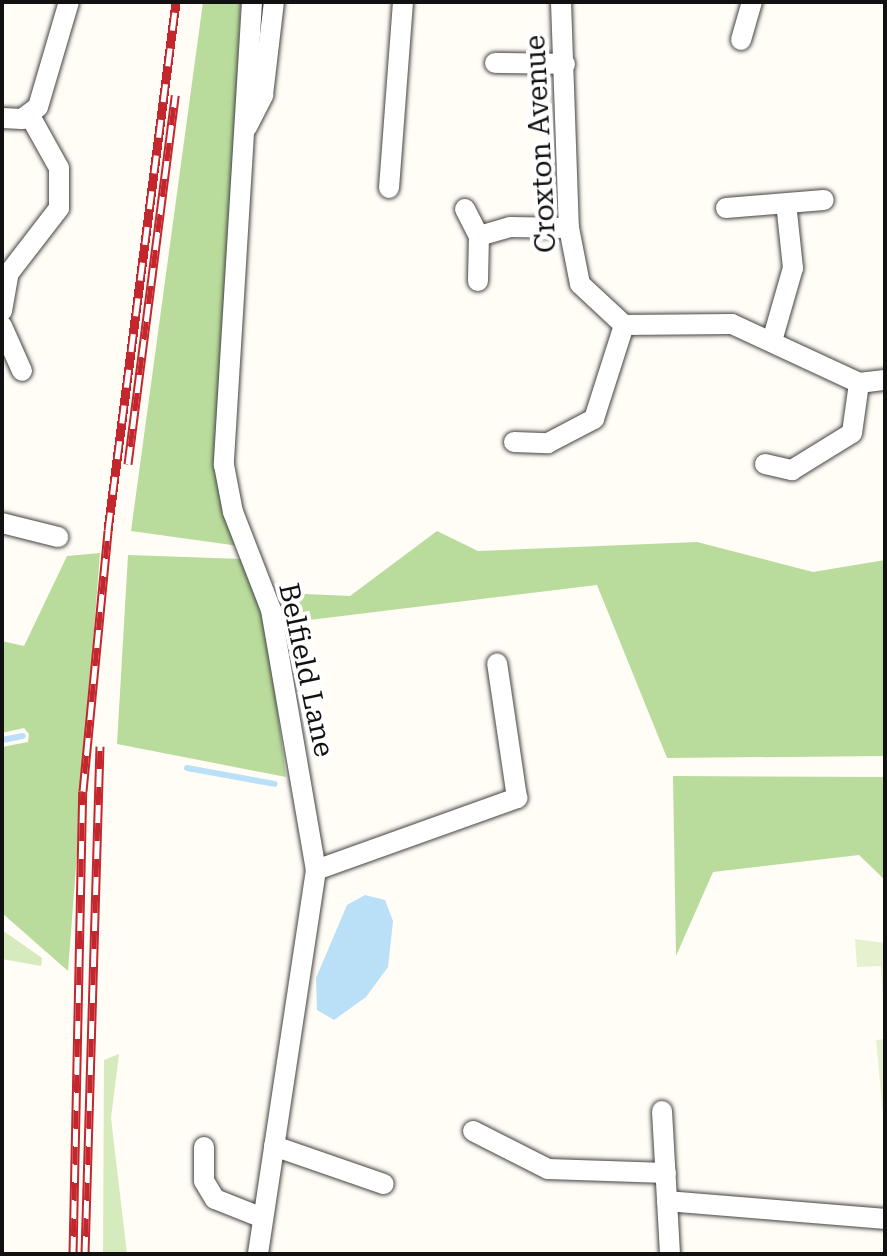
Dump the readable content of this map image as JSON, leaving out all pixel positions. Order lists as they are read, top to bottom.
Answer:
{
  "streets": {
    "street": ["Croxton Avenue", "Belfield Lane"]
  }
}
